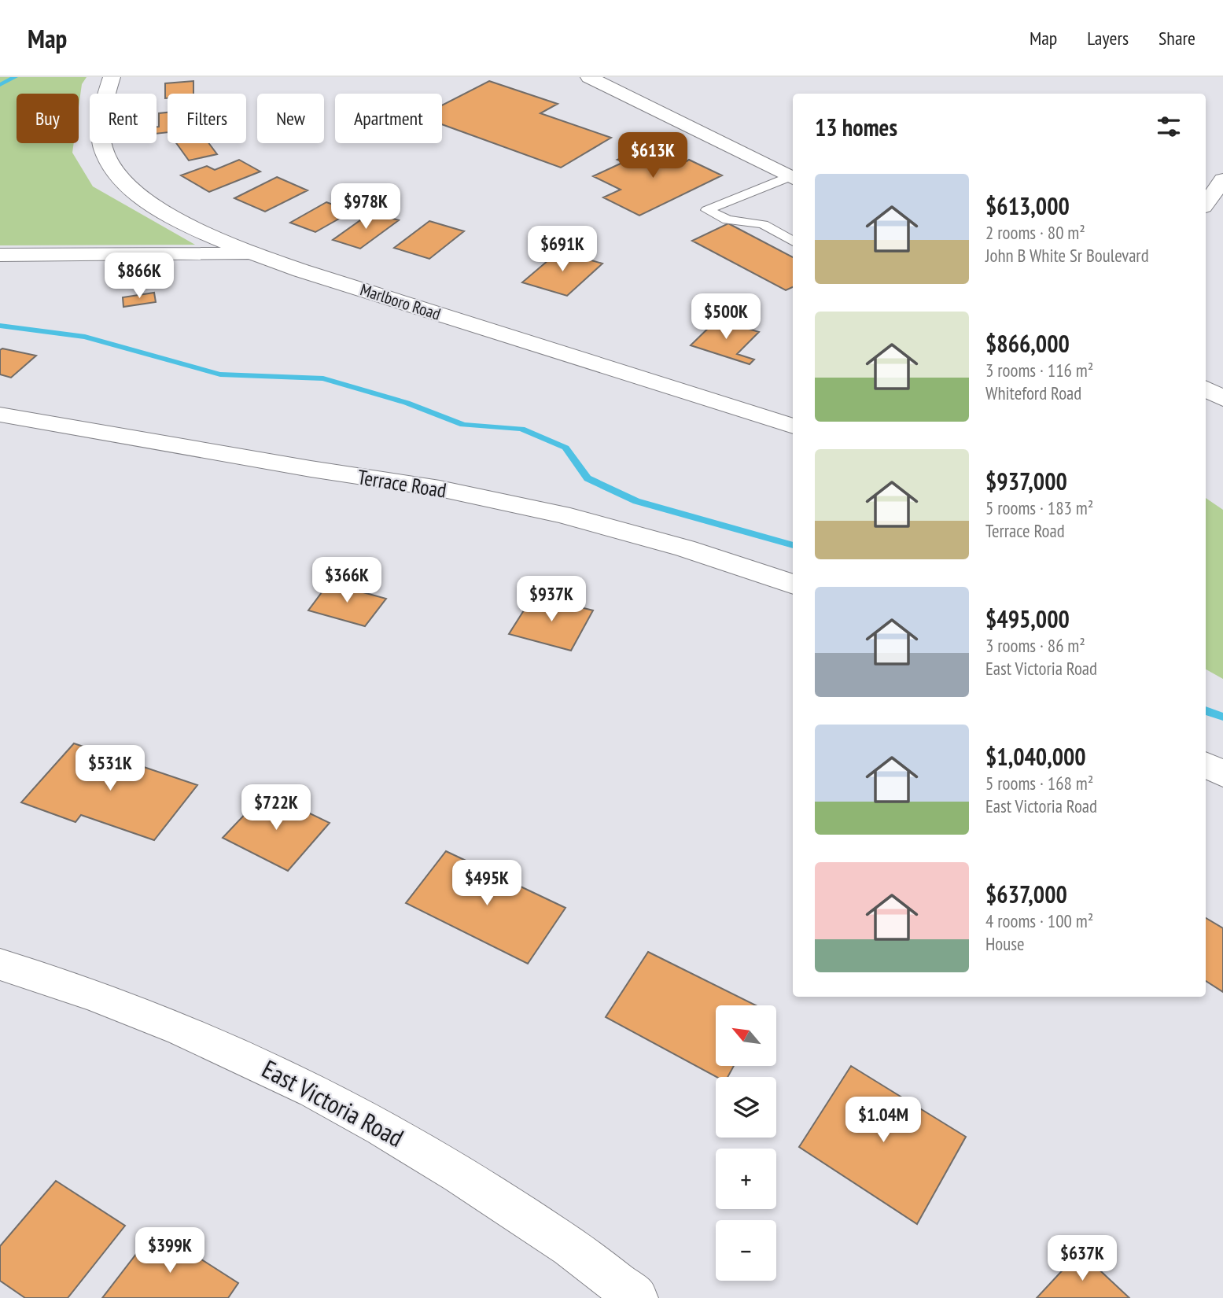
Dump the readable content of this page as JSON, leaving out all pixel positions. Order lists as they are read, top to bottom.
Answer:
{
  "streets": {
    "street": ["Marlboro Road", "Terrace Road", "East Victoria Road"]
  },
  "north": "top left",
  "page": {
    "header": "Map",
    "nav": ["Map", "Layers", "Share"],
    "chip": [
      "Buy",
      "Rent",
      "Filters",
      "New",
      "Apartment"
    ],
    "heading": "13 homes",
    "price": [
      "$613K",
      "$978K",
      "$691K",
      "$866K",
      "$500K",
      "$366K",
      "$937K",
      "$531K",
      "$722K",
      "$495K",
      "$1.04M",
      "$399K",
      "$637K"
    ],
    "list": [
      {
        "name": "$613,000",
        "note": "2 rooms · 80 m² · John B White Sr Boulevard"
      },
      {
        "name": "$866,000",
        "note": "3 rooms · 116 m² · Whiteford Road"
      },
      {
        "name": "$937,000",
        "note": "5 rooms · 183 m² · Terrace Road"
      },
      {
        "name": "$495,000",
        "note": "3 rooms · 86 m² · East Victoria Road"
      },
      {
        "name": "$1,040,000",
        "note": "5 rooms · 168 m² · East Victoria Road"
      },
      {
        "name": "$637,000",
        "note": "4 rooms · 100 m² · House"
      }
    ],
    "map_buttons": ["+", "−"]
  }
}
